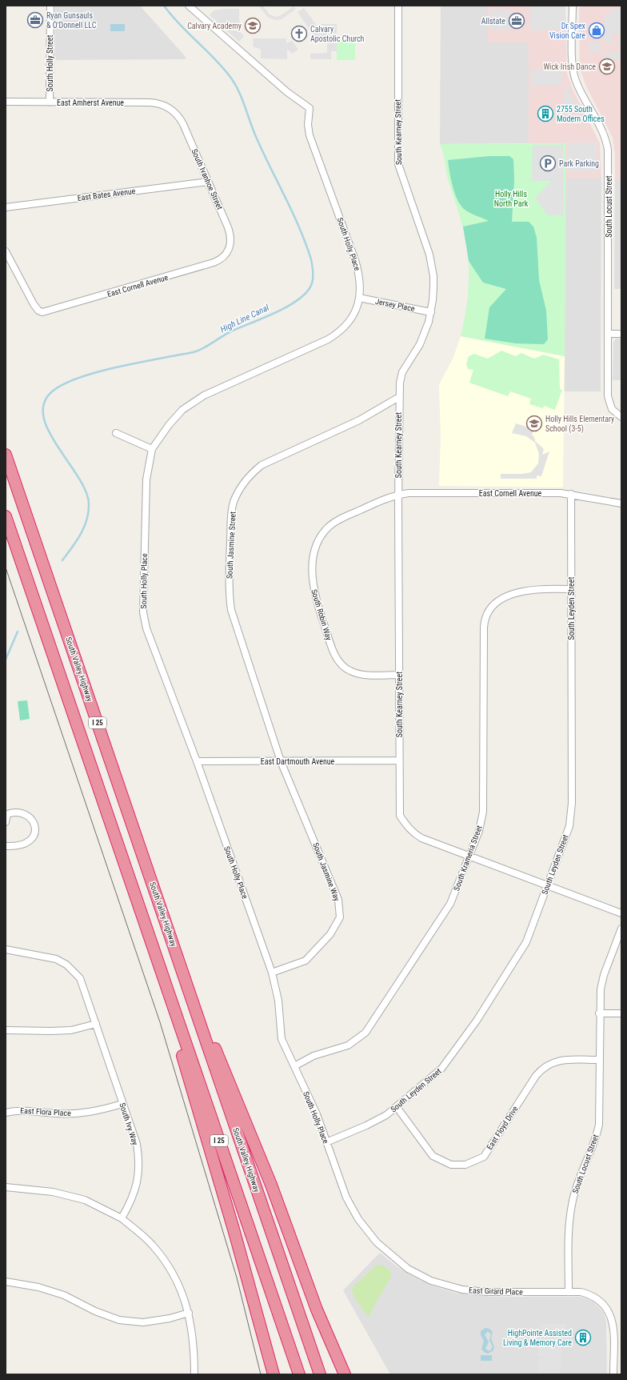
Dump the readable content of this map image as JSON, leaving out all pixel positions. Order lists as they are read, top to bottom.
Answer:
{
  "streets": {
    "highway": ["South Valley Highway", "I 25"],
    "street": [
      "South Holly Street",
      "East Amherst Avenue",
      "South Kearney Street",
      "South Ivanhoe Street",
      "East Bates Avenue",
      "South Locust Street",
      "South Holly Place",
      "East Cornell Avenue",
      "Jersey Place",
      "South Jasmine Street",
      "South Leyden Street",
      "South Robin Way",
      "East Dartmouth Avenue",
      "South Krameria Street",
      "South Jasmine Way",
      "East Flora Place",
      "South Ivy Way",
      "East Floyd Drive",
      "East Girard Place"
    ]
  },
  "crossings": [
    ["South Holly Street", "East Amherst Avenue"],
    ["East Amherst Avenue", "South Ivanhoe Street"],
    ["South Kearney Street", "East Cornell Avenue"],
    ["South Kearney Street", "Jersey Place"],
    ["South Kearney Street", "South Jasmine Street"],
    ["South Kearney Street", "South Leyden Street"],
    ["South Kearney Street", "South Robin Way"],
    ["South Kearney Street", "East Dartmouth Avenue"],
    ["South Kearney Street", "South Krameria Street"],
    ["South Ivanhoe Street", "East Bates Avenue"],
    ["South Ivanhoe Street", "East Cornell Avenue"],
    ["South Locust Street", "East Floyd Drive"],
    ["South Locust Street", "East Girard Place"],
    ["South Holly Place", "Jersey Place"],
    ["South Holly Place", "South Leyden Street"],
    ["South Holly Place", "East Dartmouth Avenue"],
    ["South Holly Place", "South Krameria Street"],
    ["South Holly Place", "South Jasmine Way"],
    ["South Holly Place", "East Girard Place"],
    ["East Cornell Avenue", "South Leyden Street"],
    ["East Cornell Avenue", "South Robin Way"],
    ["South Jasmine Street", "East Dartmouth Avenue"],
    ["South Jasmine Street", "South Jasmine Way"],
    ["South Leyden Street", "South Krameria Street"],
    ["South Leyden Street", "East Floyd Drive"],
    ["East Dartmouth Avenue", "South Jasmine Way"],
    ["East Flora Place", "South Ivy Way"]
  ],
  "water": ["High Line Canal"],
  "parks": ["Holly Hills North Park"],
  "places": {
    "office": ["Ryan Gunsauls & O'Donnell LLC", "Allstate"],
    "school or university": ["Calvary Academy", "Wick Irish Dance", "Holly Hills Elementary School (3-5)"],
    "shop": ["Dr Spex Vision Care"],
    "church": ["Calvary Apostolic Church"],
    "building": ["2755 South Modern Offices", "HighPointe Assisted Living & Memory Care"],
    "parking": ["Park Parking"]
  }
}
